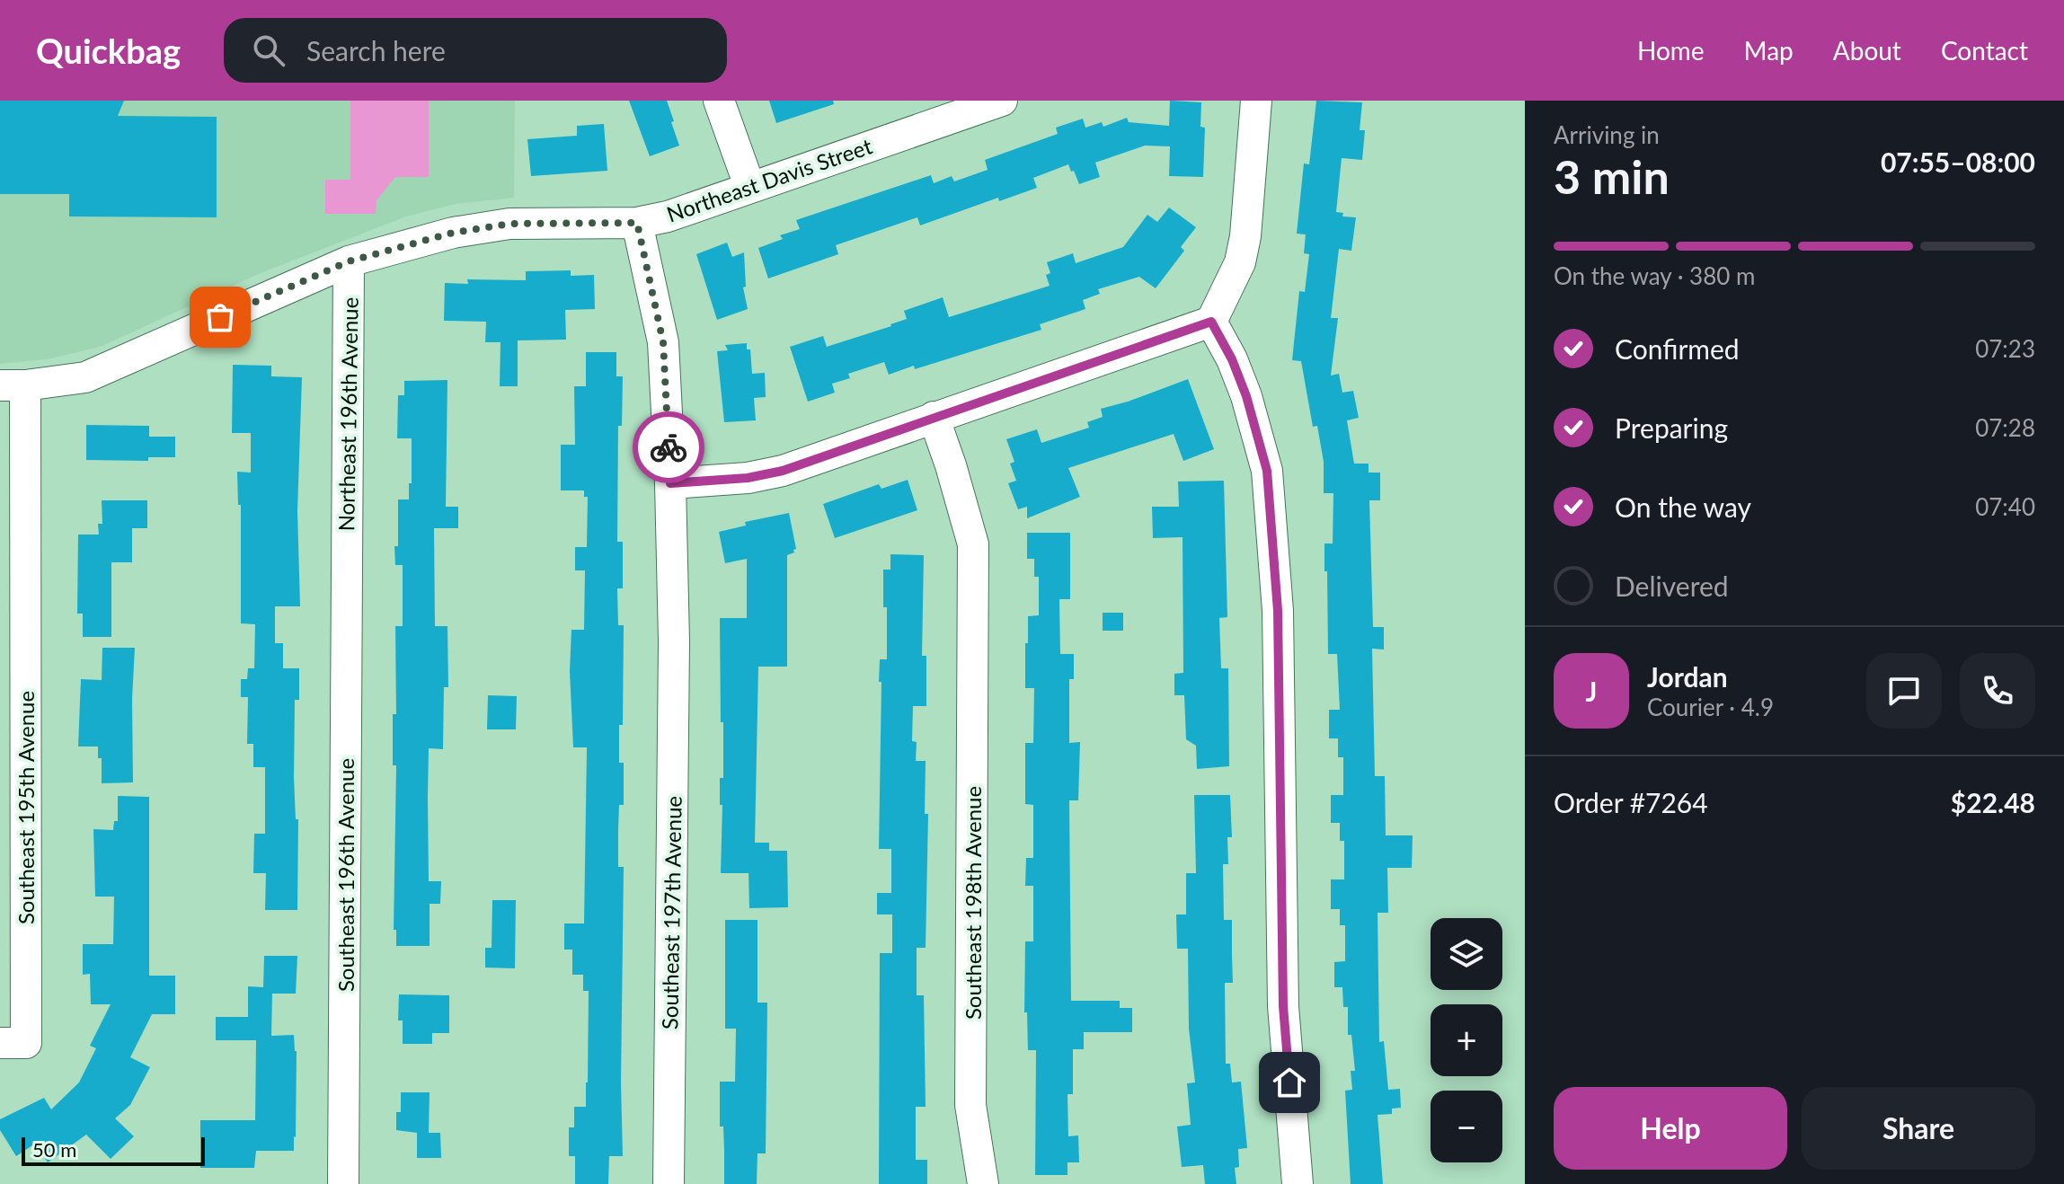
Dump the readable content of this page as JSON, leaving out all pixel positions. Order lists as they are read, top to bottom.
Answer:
{
  "streets": {
    "street": [
      "Northeast Davis Street",
      "Northeast 196th Avenue",
      "Southeast 195th Avenue",
      "Southeast 196th Avenue",
      "Southeast 198th Avenue",
      "Southeast 197th Avenue"
    ]
  },
  "crossings": [
    ["Northeast Davis Street", "Northeast 196th Avenue"],
    ["Northeast Davis Street", "Southeast 195th Avenue"],
    ["Northeast Davis Street", "Southeast 197th Avenue"],
    ["Northeast 196th Avenue", "Southeast 196th Avenue"]
  ],
  "scale_bar": "50 m",
  "page": {
    "header": "Quickbag",
    "search": "Search here",
    "nav": [
      "Home",
      "Map",
      "About",
      "Contact"
    ],
    "heading": ["3 min", "Arriving in", "07:55–08:00"],
    "panel": [
      "Jordan",
      "Courier · 4.9",
      "Order #7264",
      "$22.48"
    ],
    "bar": "On the way · 380 m",
    "list": [
      ["Confirmed", "07:23"],
      ["Preparing", "07:28"],
      ["On the way", "07:40"],
      "Delivered"
    ],
    "round": "J",
    "map_buttons": ["+", "−"],
    "buttons": ["Help", "Share"],
    "scale": "50 m"
  }
}
